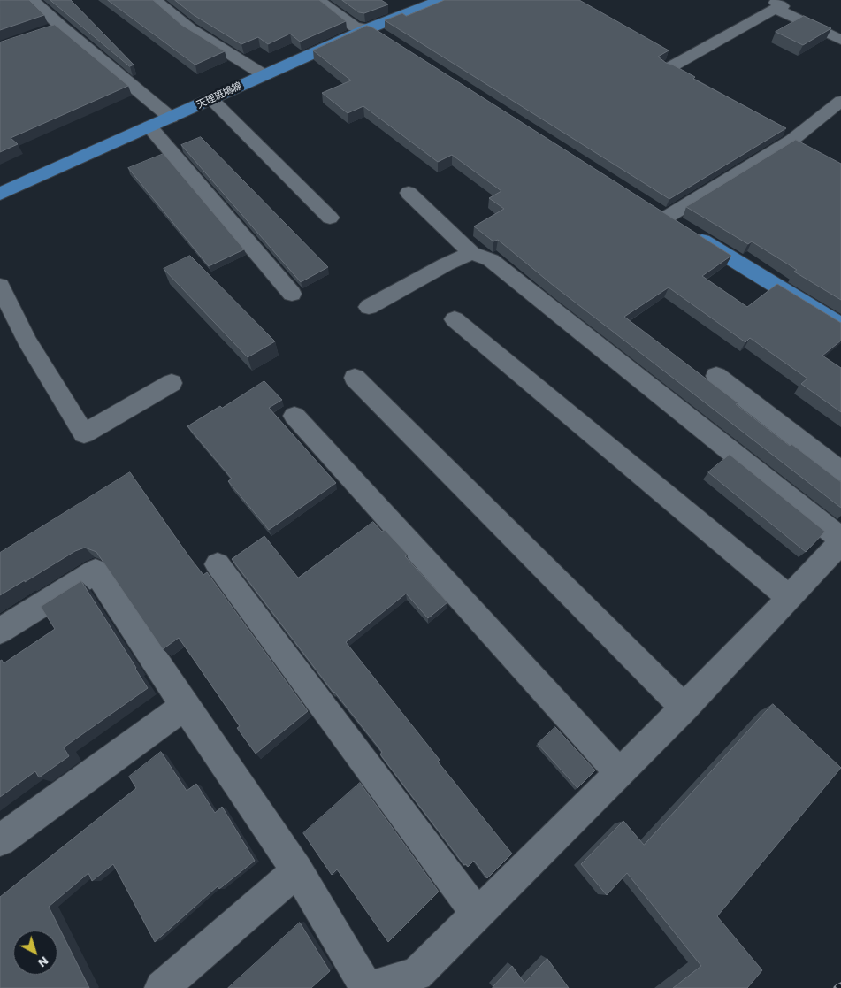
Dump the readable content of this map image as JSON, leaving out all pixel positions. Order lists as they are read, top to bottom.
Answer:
{
  "streets": {
    "main road": ["天理斑鳩線"]
  },
  "north": "bottom right"
}
